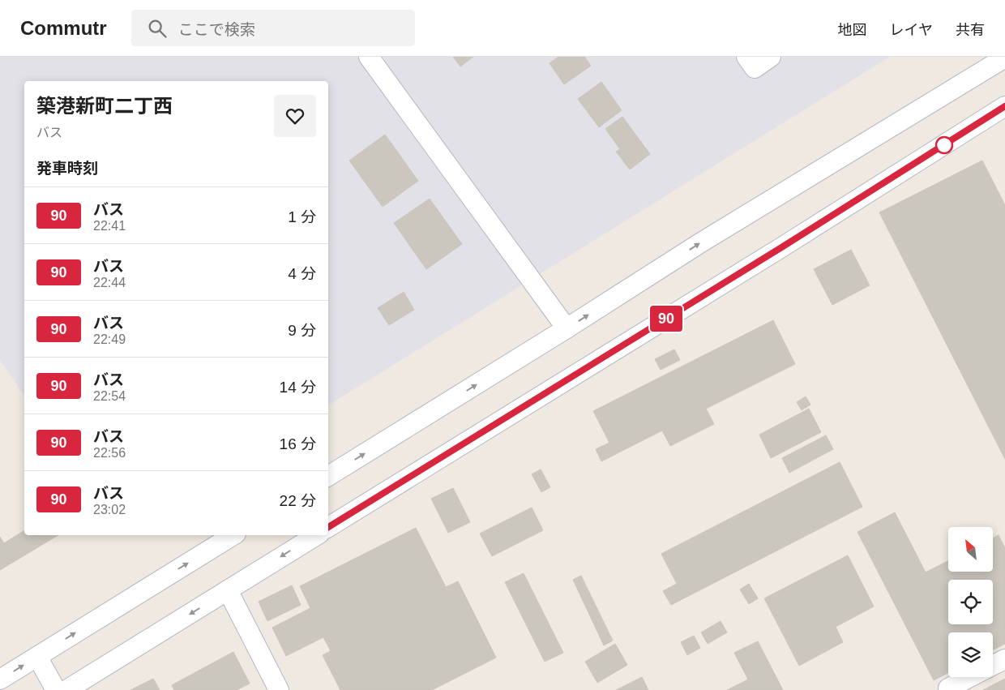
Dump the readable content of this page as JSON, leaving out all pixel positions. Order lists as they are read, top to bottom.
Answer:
{
  "lines": ["bus line 90"],
  "north": "top left",
  "page": {
    "header": "Commutr",
    "search": "ここで検索",
    "nav": ["地図", "レイヤ", "共有"],
    "on_map": "90",
    "heading": [
      ["築港新町二丁西", "バス"],
      "発車時刻"
    ],
    "list": [
      {
        "mark": "90",
        "name": "バス",
        "note": "22:41",
        "value": "1 分"
      },
      {
        "mark": "90",
        "name": "バス",
        "note": "22:44",
        "value": "4 分"
      },
      {
        "mark": "90",
        "name": "バス",
        "note": "22:49",
        "value": "9 分"
      },
      {
        "mark": "90",
        "name": "バス",
        "note": "22:54",
        "value": "14 分"
      },
      {
        "mark": "90",
        "name": "バス",
        "note": "22:56",
        "value": "16 分"
      },
      {
        "mark": "90",
        "name": "バス",
        "note": "23:02",
        "value": "22 分"
      }
    ]
  }
}
